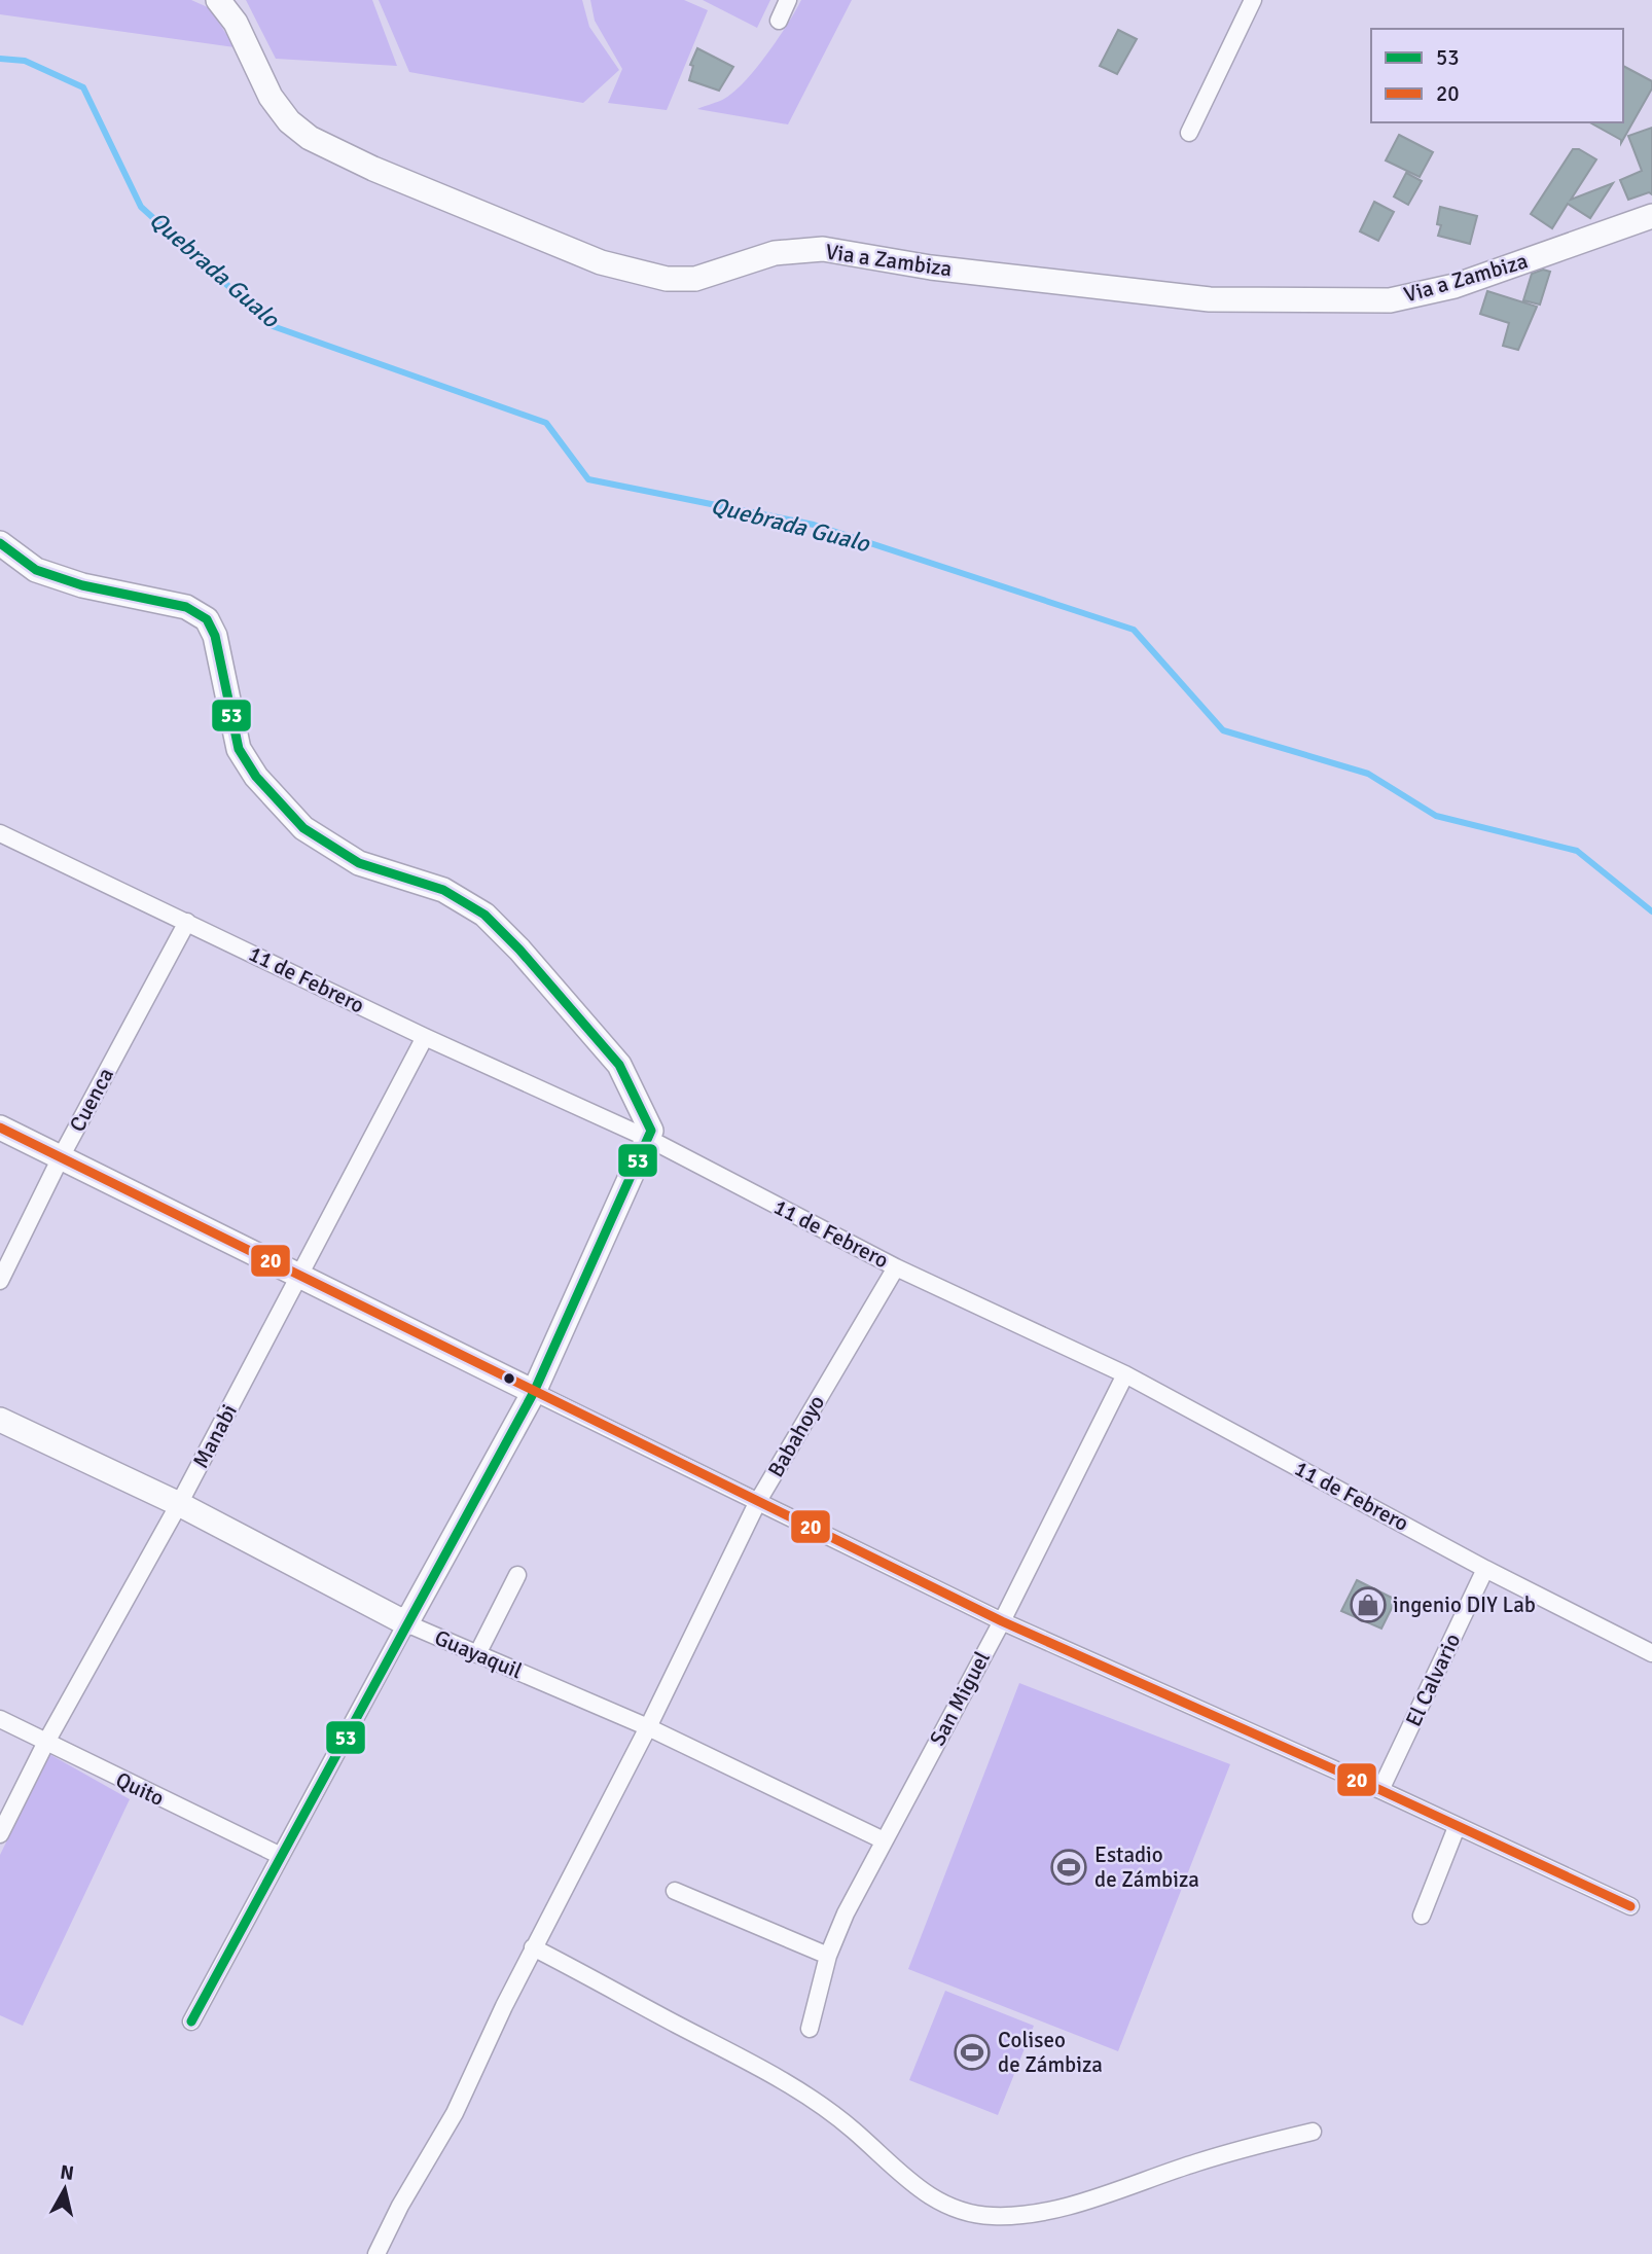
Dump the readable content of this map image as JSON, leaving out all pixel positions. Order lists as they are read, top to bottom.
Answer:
{
  "streets": {
    "street": [
      "Via a Zambiza",
      "11 de Febrero",
      "Cuenca",
      "Manabi",
      "Babahoyo",
      "Guayaquil",
      "El Calvario",
      "San Miguel",
      "Quito"
    ]
  },
  "crossings": [
    ["11 de Febrero", "Cuenca"],
    ["11 de Febrero", "Manabi"],
    ["11 de Febrero", "Babahoyo"],
    ["11 de Febrero", "El Calvario"],
    ["11 de Febrero", "San Miguel"],
    ["Manabi", "Guayaquil"],
    ["Manabi", "Quito"],
    ["Babahoyo", "Guayaquil"],
    ["Guayaquil", "San Miguel"]
  ],
  "water": ["Quebrada Gualo"],
  "places": {
    "shop": ["ingenio DIY Lab"],
    "sports": ["Estadio de Zámbiza", "Coliseo de Zámbiza"]
  },
  "lines": ["transit line 53", "transit line 20"],
  "legend": ["53", "20"],
  "north": "top"
}
